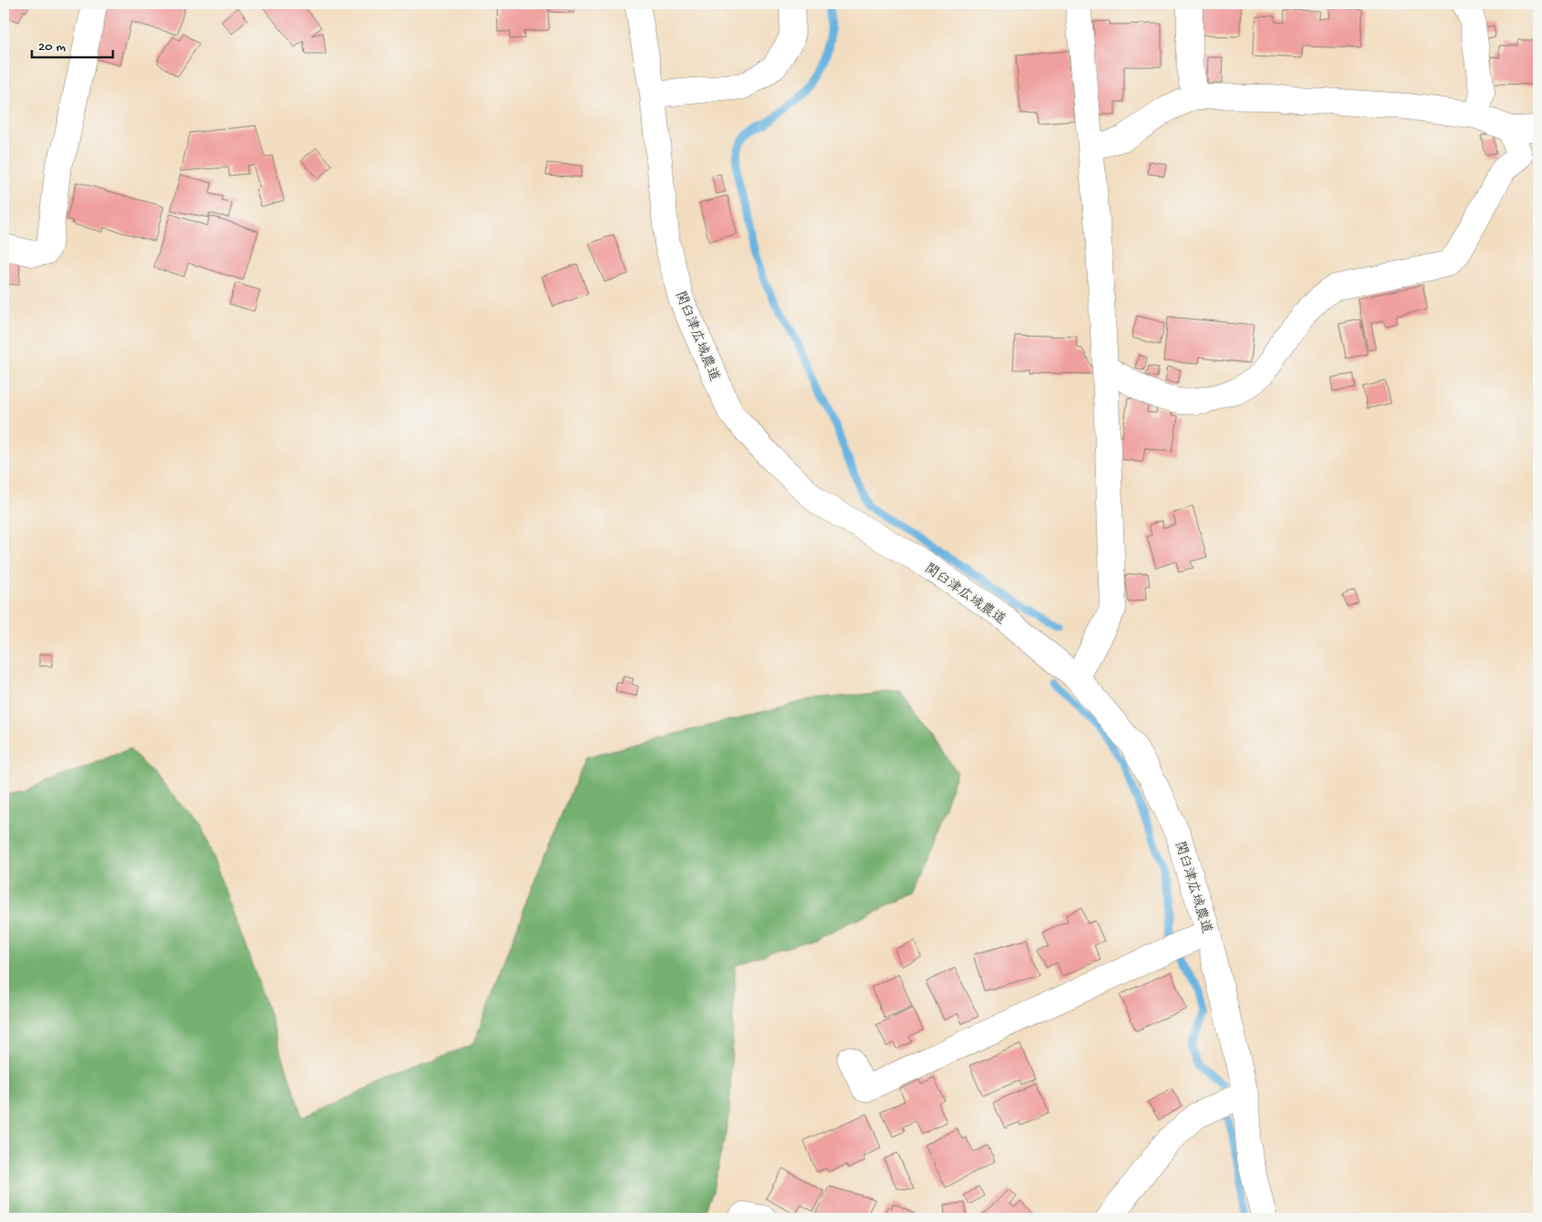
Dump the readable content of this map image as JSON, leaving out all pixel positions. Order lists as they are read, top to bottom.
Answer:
{
  "streets": {
    "street": ["関臼津広域農道"]
  },
  "scale_bar": "20 m"
}
